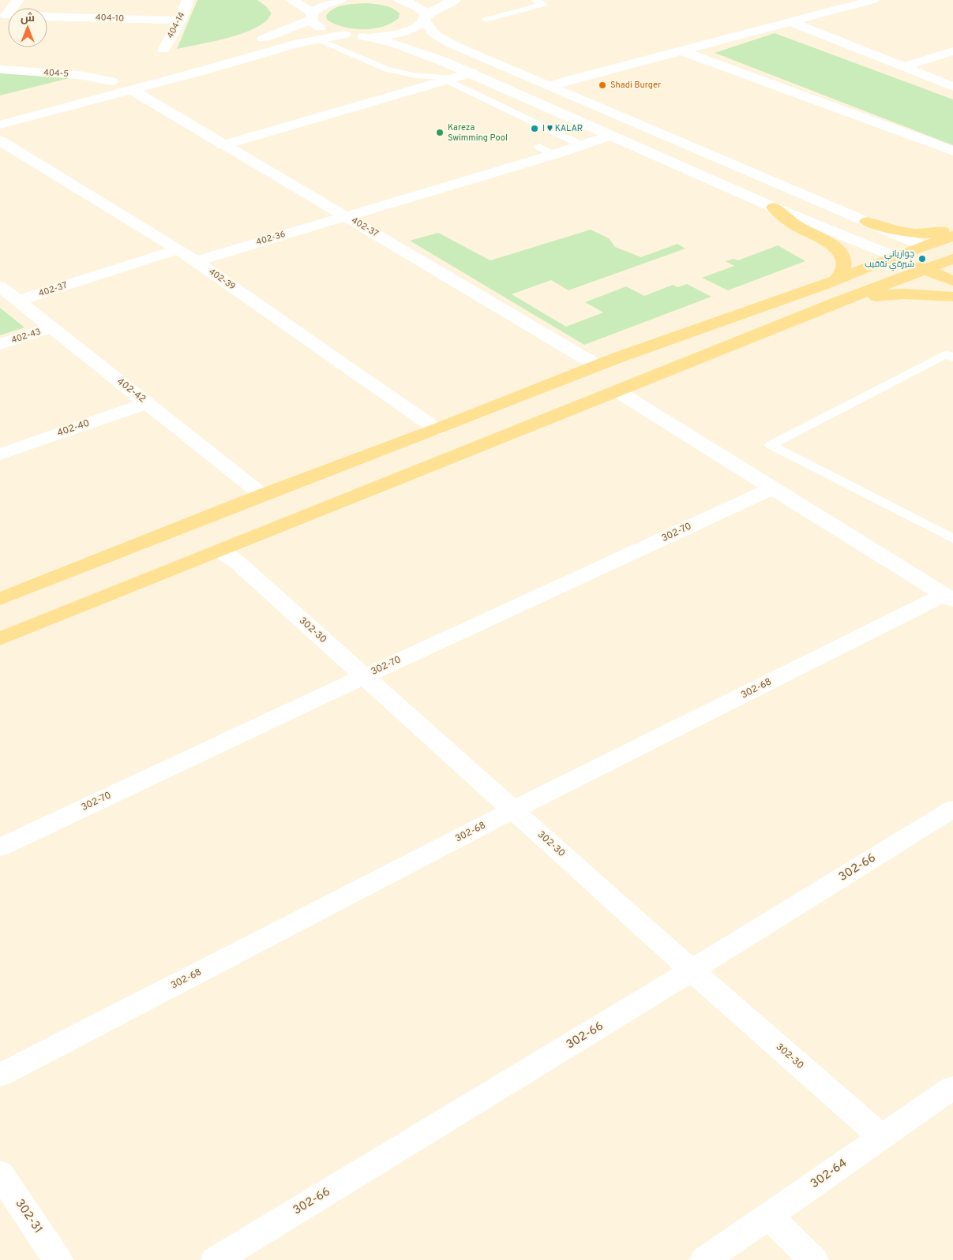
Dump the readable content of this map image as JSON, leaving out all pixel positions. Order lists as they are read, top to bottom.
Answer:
{
  "streets": {
    "street": [
      "404-10",
      "404-14",
      "404-5",
      "402-37",
      "402-36",
      "402-39",
      "402-43",
      "402-42",
      "402-40",
      "302-70",
      "302-30",
      "302-68",
      "302-66",
      "302-64",
      "302-31"
    ]
  },
  "crossings": [
    ["404-10", "404-14"],
    ["402-37", "402-36"],
    ["402-37", "402-39"],
    ["402-37", "402-42"],
    ["402-36", "402-39"],
    ["402-43", "402-42"],
    ["402-42", "402-40"],
    ["302-70", "302-30"],
    ["302-30", "302-68"],
    ["302-30", "302-66"],
    ["302-30", "302-64"]
  ],
  "places": [
    "Shadi Burger",
    "I ♥ KALAR",
    "Kareza Swimming Pool",
    "چوارياني شيرةي نةقيب"
  ],
  "north": "top"
}
